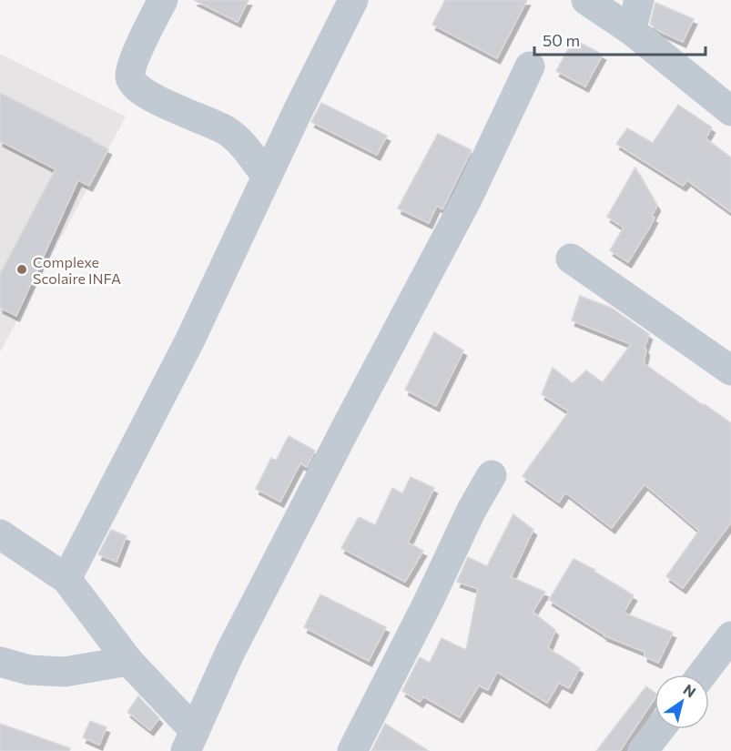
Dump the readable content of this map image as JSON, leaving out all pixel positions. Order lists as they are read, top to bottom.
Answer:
{
  "places": ["Complexe Scolaire INFA"],
  "scale_bar": "50 m",
  "north": "top right"
}
